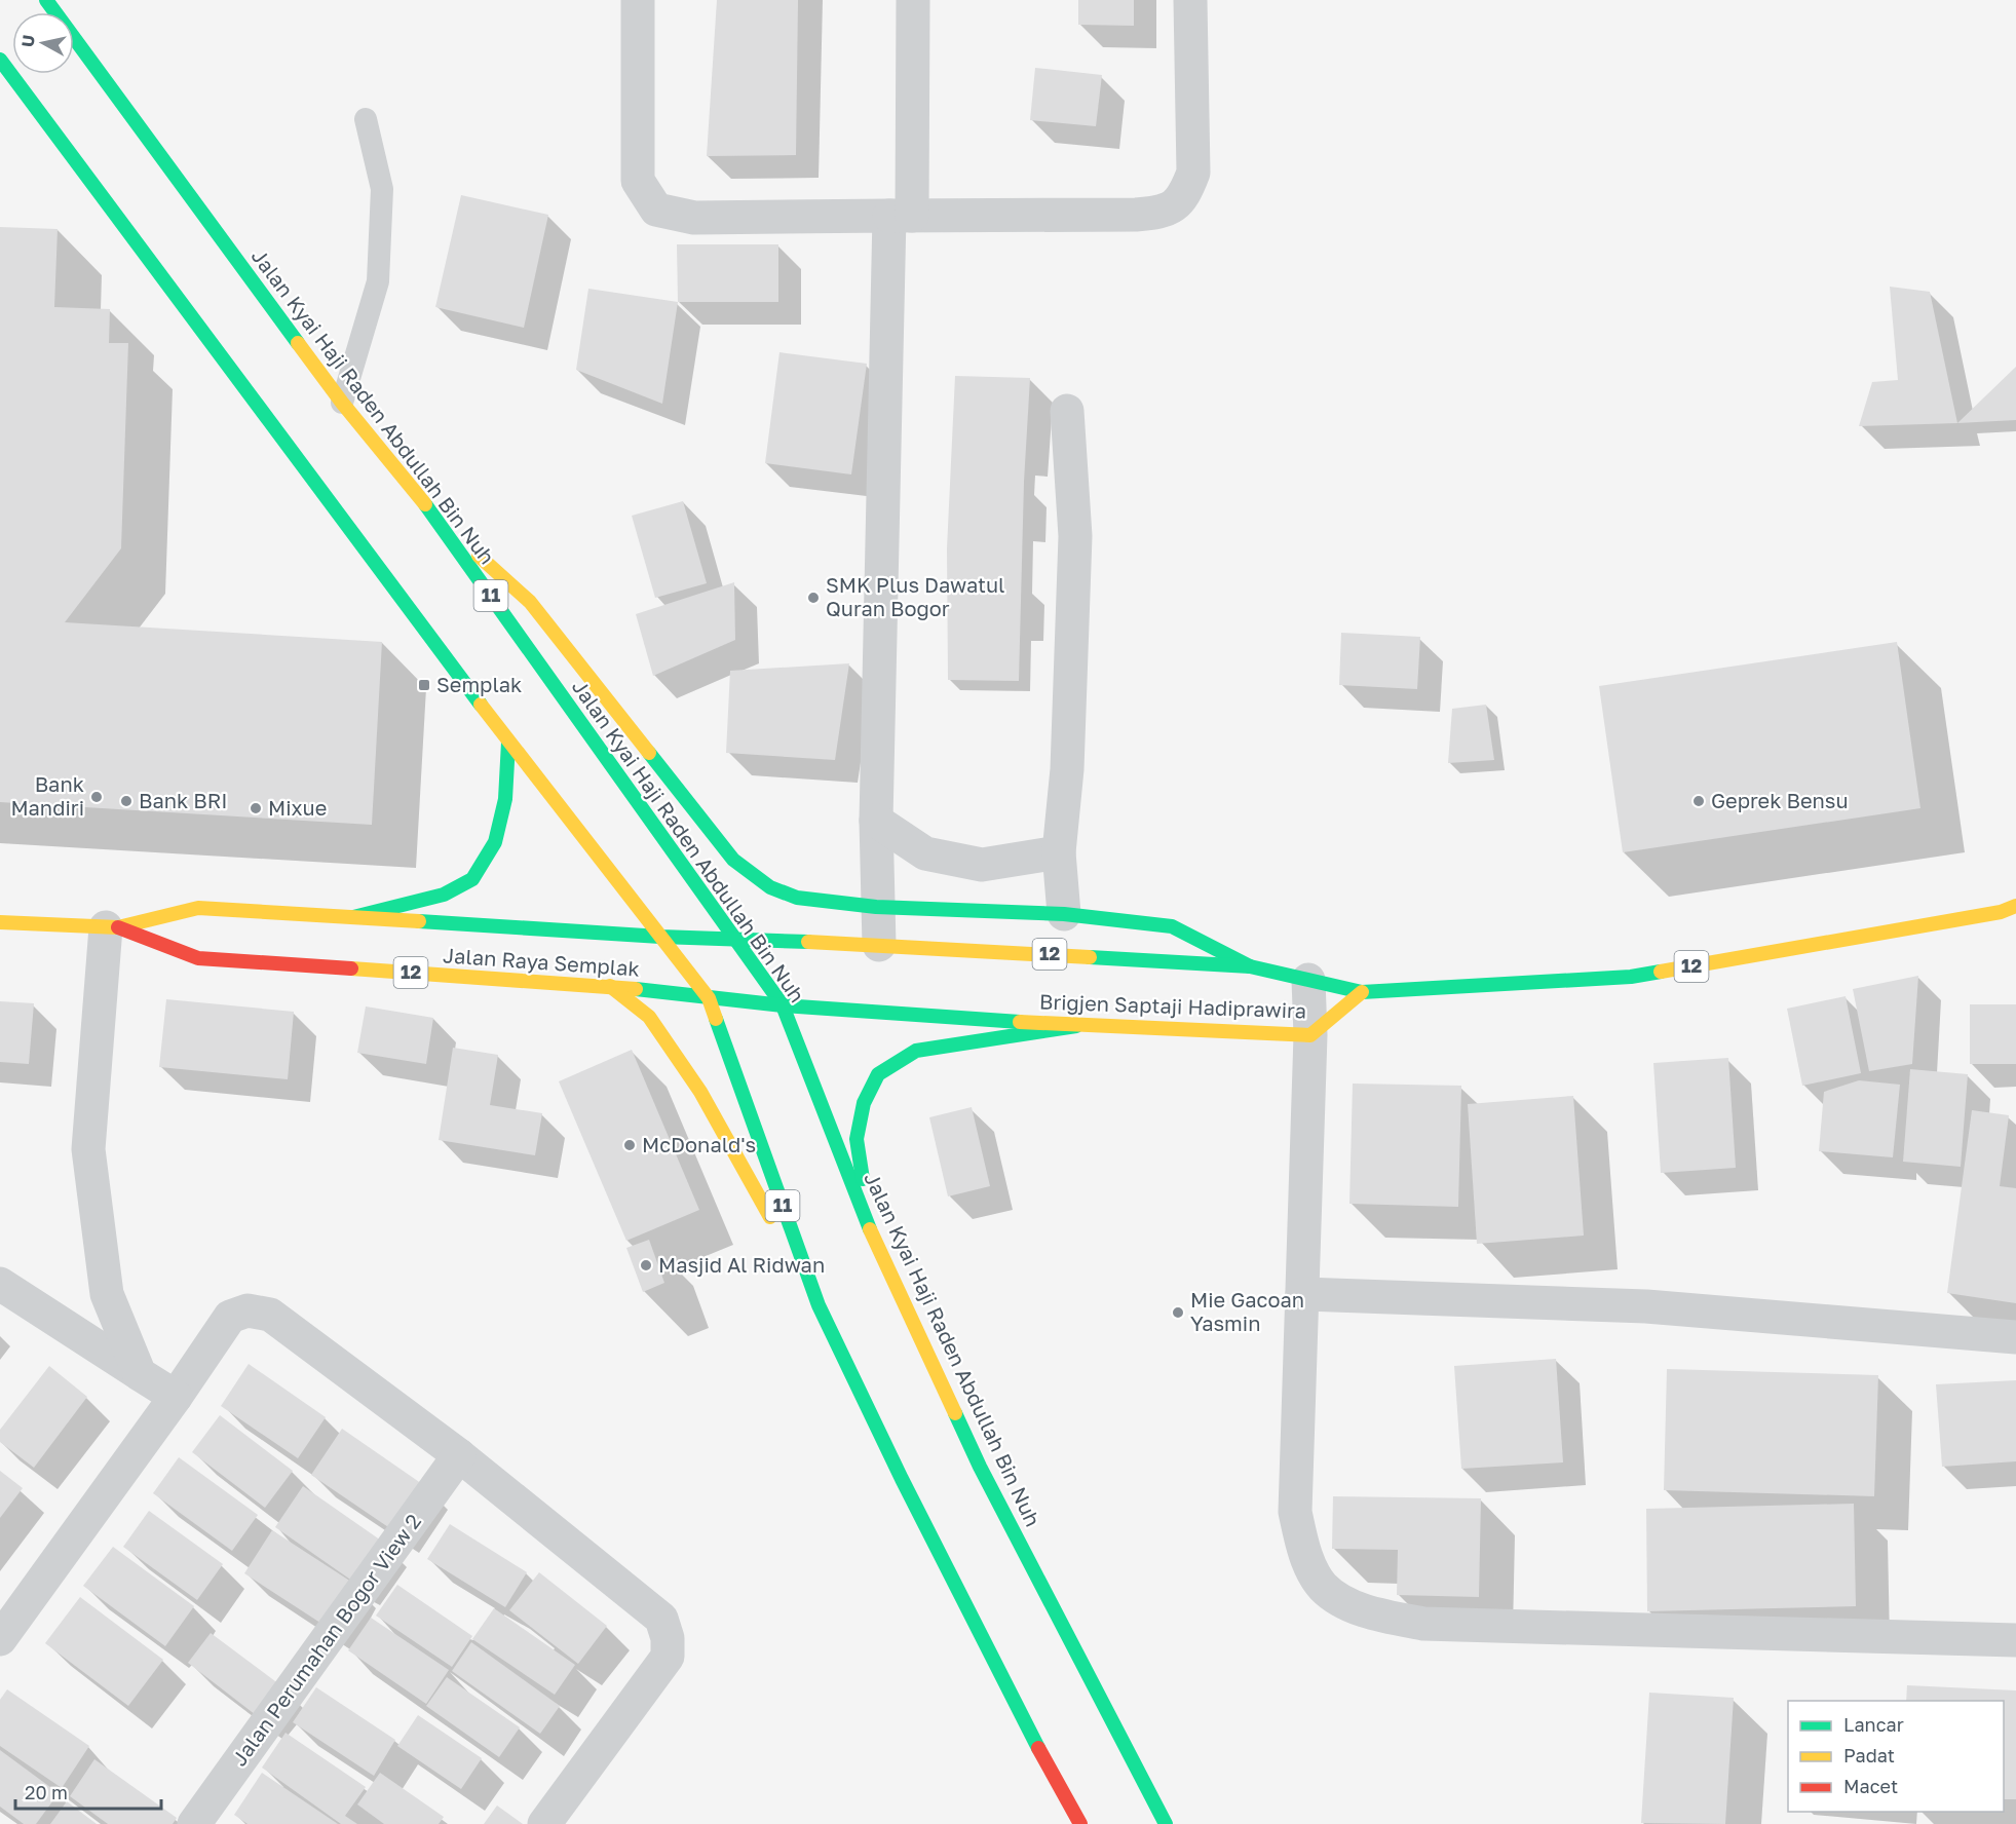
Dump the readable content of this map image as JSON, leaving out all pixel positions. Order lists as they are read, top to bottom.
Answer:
{
  "streets": {
    "main road": [
      "Jalan Kyai Haji Raden Abdullah Bin Nuh",
      "11",
      "12",
      "Jalan Raya Semplak",
      "Brigjen Saptaji Hadiprawira"
    ],
    "street": ["Jalan Perumahan Bogor View 2"]
  },
  "crossings": [
    ["Jalan Kyai Haji Raden Abdullah Bin Nuh", "12"],
    ["Jalan Kyai Haji Raden Abdullah Bin Nuh", "Jalan Raya Semplak"],
    ["Jalan Kyai Haji Raden Abdullah Bin Nuh", "Brigjen Saptaji Hadiprawira"],
    ["11", "12"],
    ["11", "Jalan Raya Semplak"],
    ["12", "Jalan Raya Semplak"],
    ["12", "Brigjen Saptaji Hadiprawira"],
    ["Jalan Raya Semplak", "Brigjen Saptaji Hadiprawira"]
  ],
  "places": {
    "other": [
      "SMK Plus Dawatul Quran Bogor",
      "Bank Mandiri",
      "Bank BRI",
      "Geprek Bensu",
      "Mixue",
      "McDonald's",
      "Masjid Al Ridwan",
      "Mie Gacoan Yasmin"
    ],
    "transit": ["Semplak"]
  },
  "legend": ["Lancar", "Padat", "Macet"],
  "scale_bar": "20 m",
  "north": "left"
}
